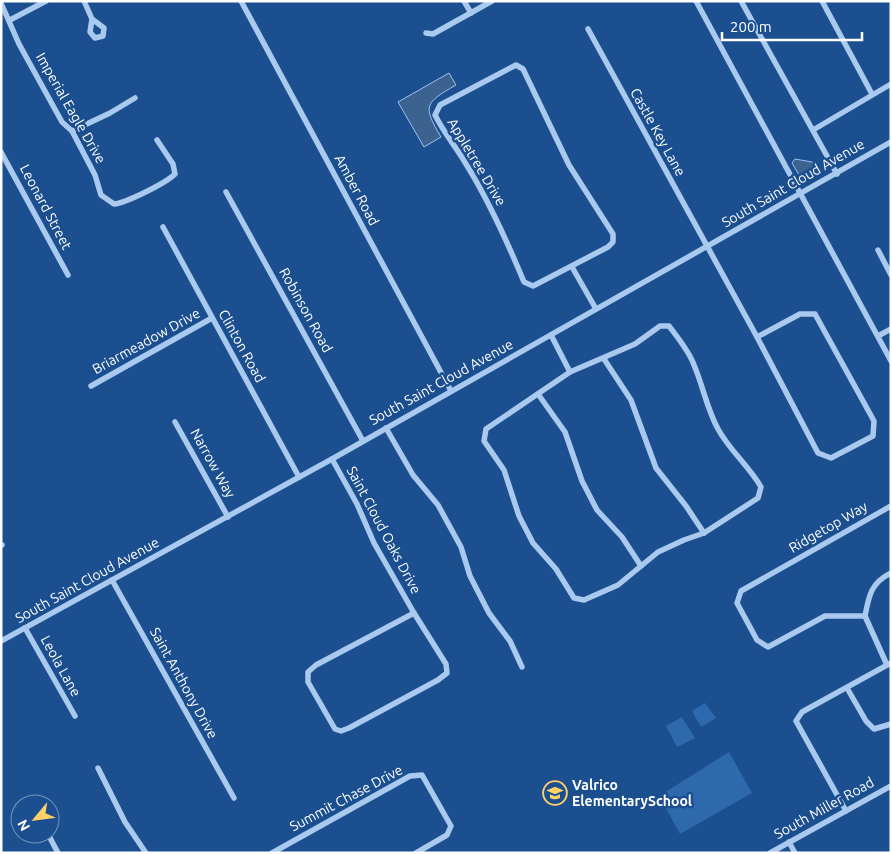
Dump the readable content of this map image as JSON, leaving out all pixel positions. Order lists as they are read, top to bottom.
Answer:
{
  "streets": {
    "street": [
      "Imperial Eagle Drive",
      "Castle Key Lane",
      "Appletree Drive",
      "South Saint Cloud Avenue",
      "Amber Road",
      "Leonard Street",
      "Robinson Road",
      "Briarmeadow Drive",
      "Clinton Road",
      "Narrow Way",
      "Ridgetop Way",
      "Saint Cloud Oaks Drive",
      "Leola Lane",
      "Saint Anthony Drive",
      "Summit Chase Drive",
      "South Miller Road"
    ]
  },
  "crossings": [
    ["Castle Key Lane", "South Saint Cloud Avenue"],
    ["South Saint Cloud Avenue", "Amber Road"],
    ["South Saint Cloud Avenue", "Robinson Road"],
    ["South Saint Cloud Avenue", "Clinton Road"],
    ["South Saint Cloud Avenue", "Narrow Way"],
    ["South Saint Cloud Avenue", "Saint Cloud Oaks Drive"],
    ["South Saint Cloud Avenue", "Leola Lane"],
    ["South Saint Cloud Avenue", "Saint Anthony Drive"],
    ["Briarmeadow Drive", "Clinton Road"]
  ],
  "places": {
    "school or university": ["Valrico ElementarySchool"]
  },
  "scale_bar": "200 m",
  "north": "bottom left"
}
